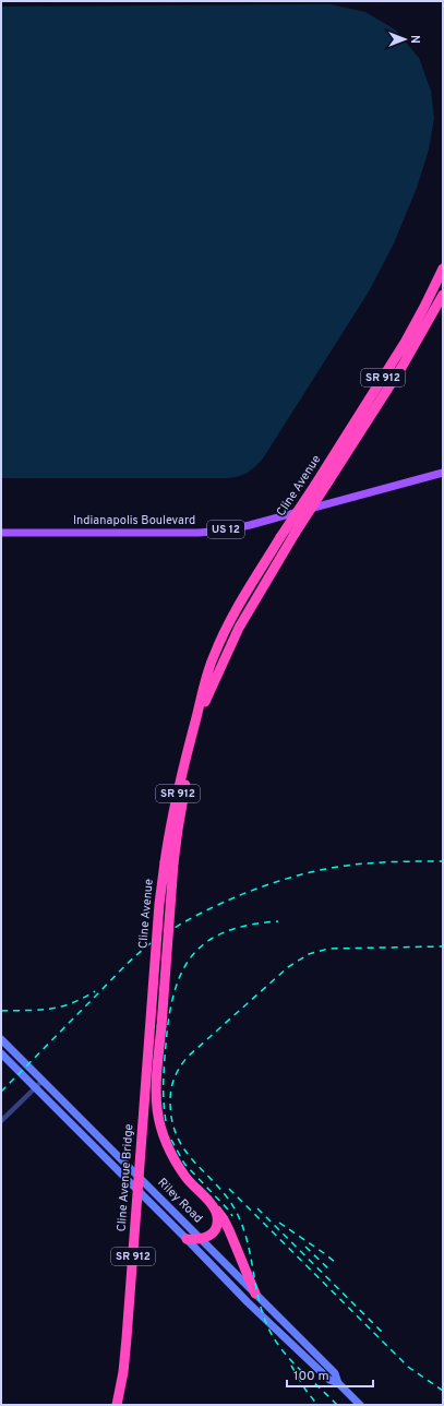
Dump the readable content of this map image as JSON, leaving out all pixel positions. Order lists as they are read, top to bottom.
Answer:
{
  "streets": {
    "highway": ["SR 912", "Cline Avenue", "Cline Avenue Bridge"],
    "main road": ["Indianapolis Boulevard", "US 12", "Riley Road"]
  },
  "crossings": [
    ["Cline Avenue", "Cline Avenue Bridge"]
  ],
  "scale_bar": "100 m",
  "north": "right"
}
